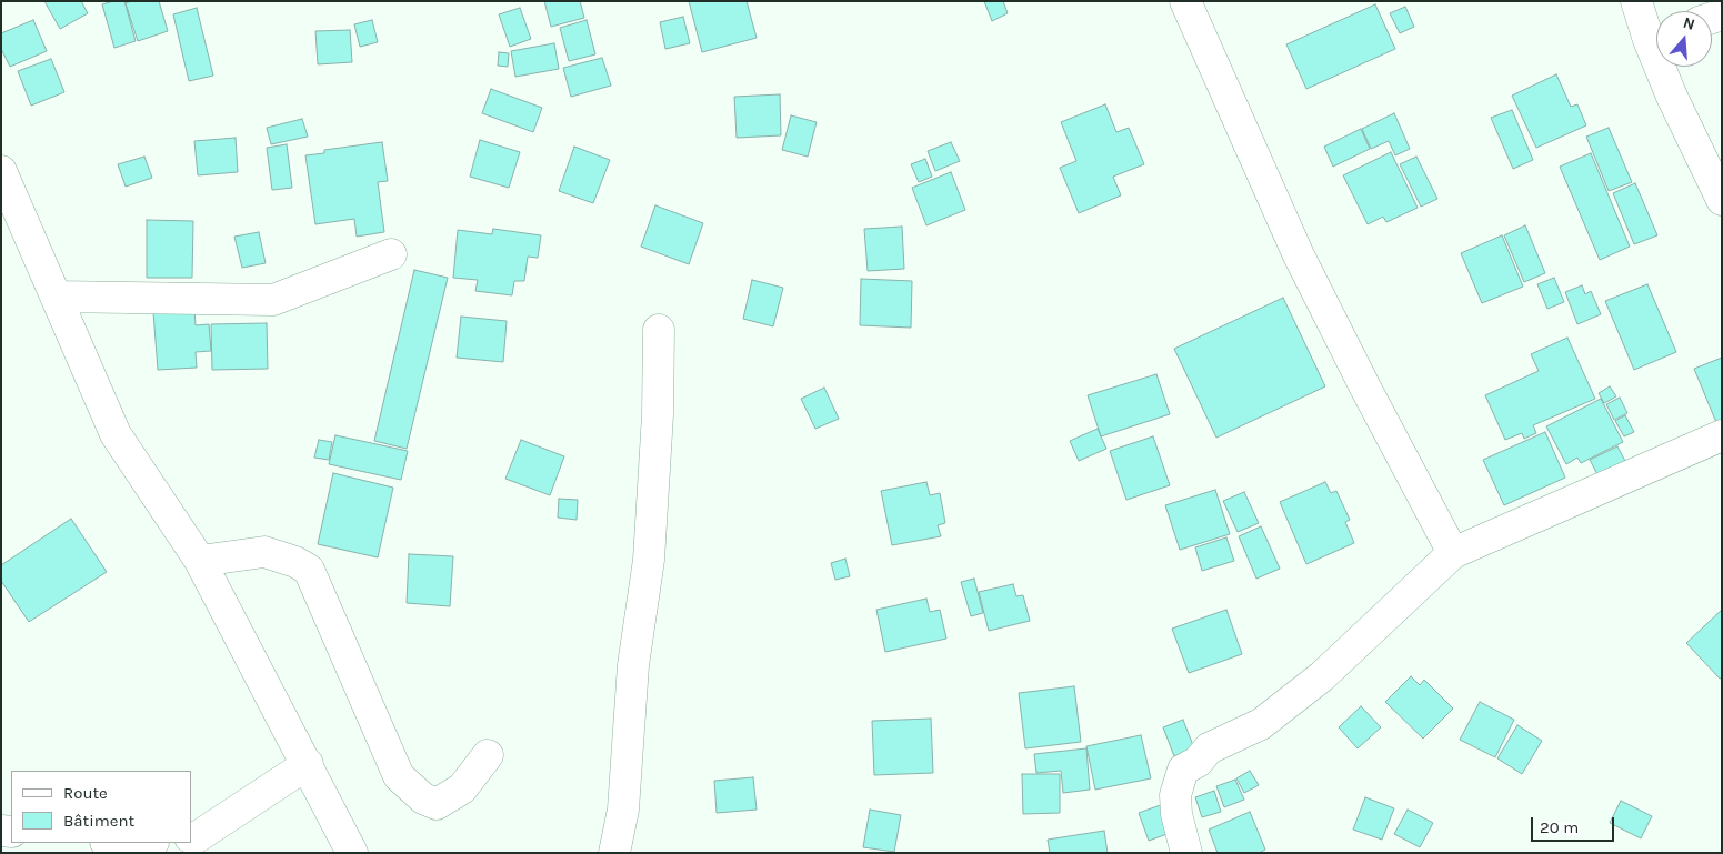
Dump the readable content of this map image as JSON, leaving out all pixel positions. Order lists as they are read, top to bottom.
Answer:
{
  "legend": ["Route", "Bâtiment"],
  "scale_bar": "20 m",
  "north": "top"
}
